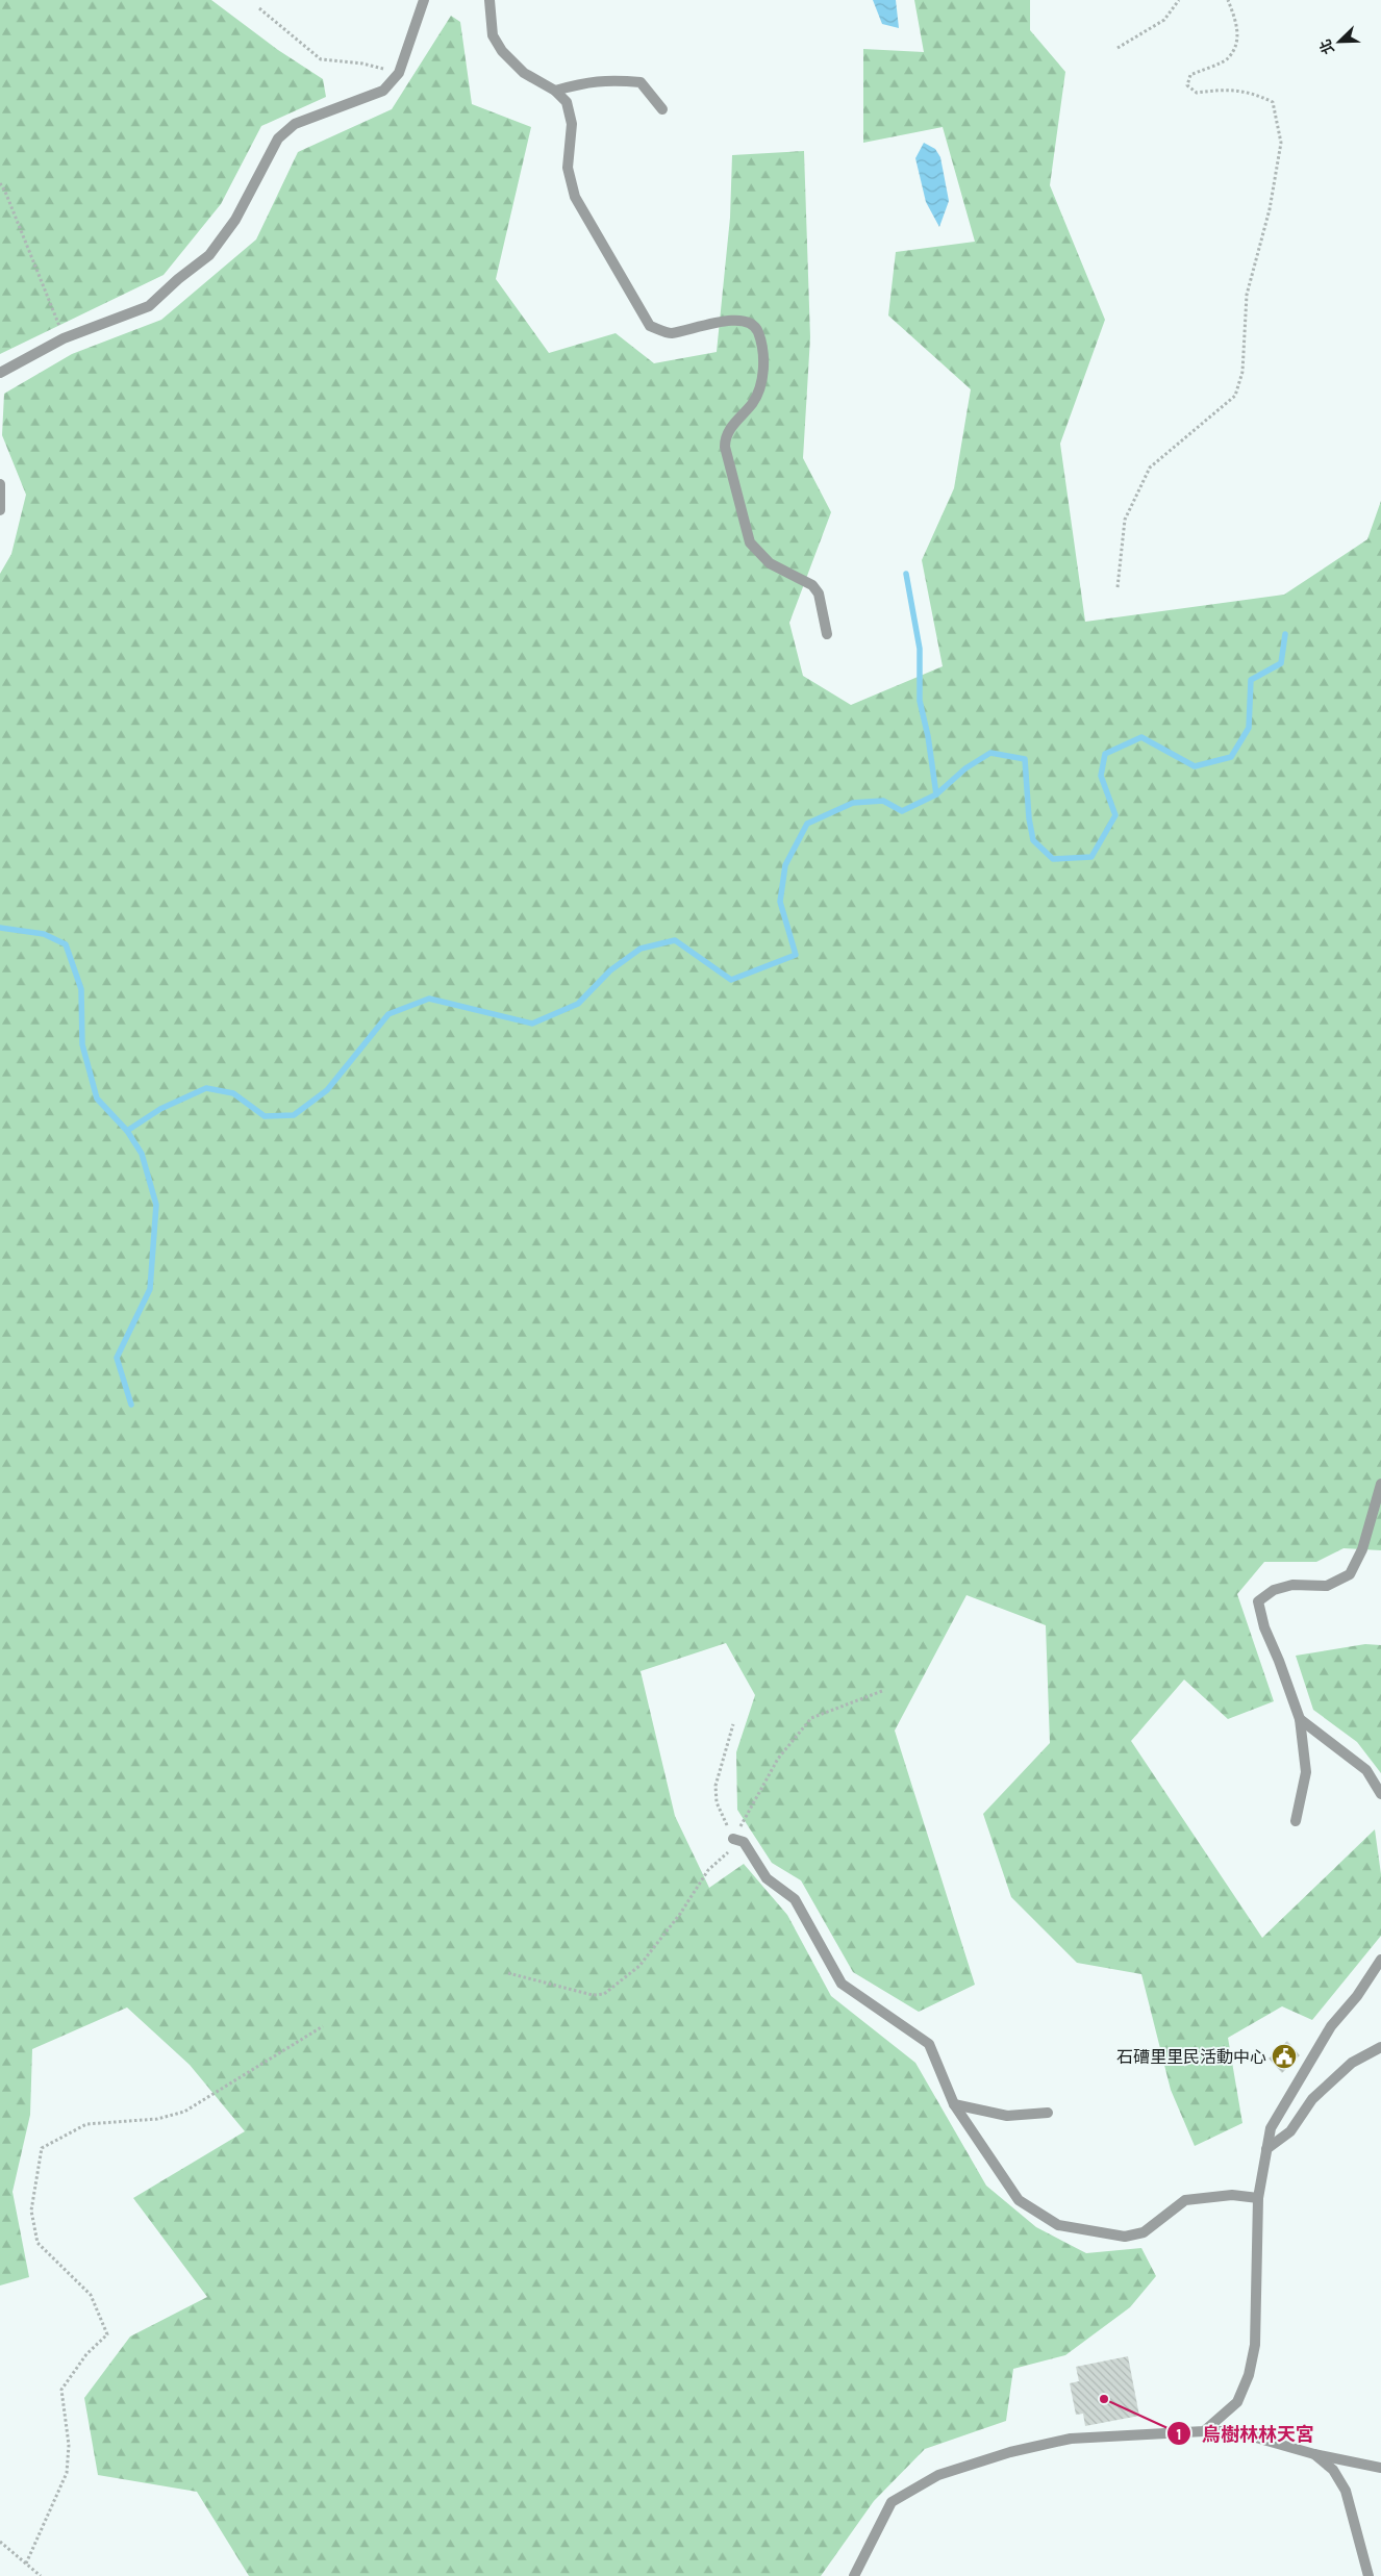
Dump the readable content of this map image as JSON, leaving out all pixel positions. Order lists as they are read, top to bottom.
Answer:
{
  "places": {
    "public building": ["石𥕢里里民活動中心"],
    "other": ["烏樹林林天宮"]
  },
  "north": "bottom left"
}
